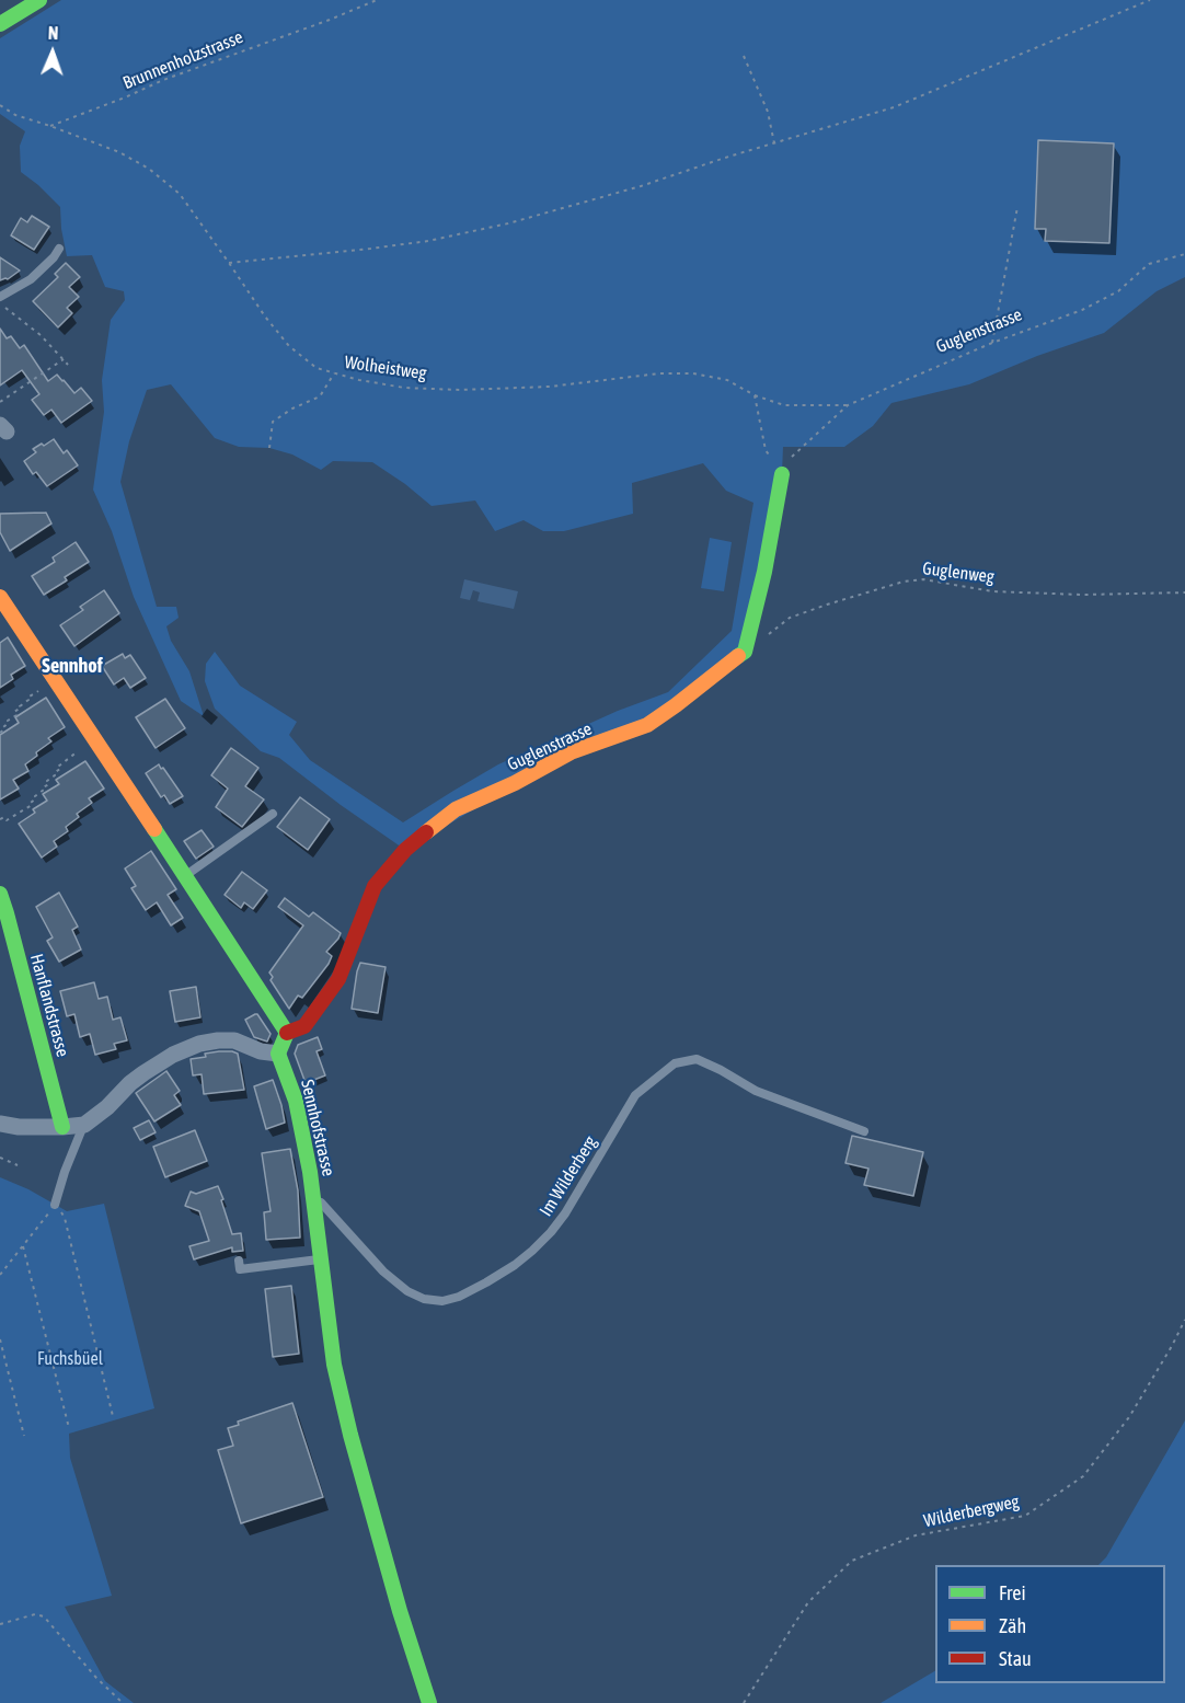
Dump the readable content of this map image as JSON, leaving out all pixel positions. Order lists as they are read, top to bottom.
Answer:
{
  "streets": {
    "street": ["Guglenstrasse", "Hanflandstrasse", "Sennhofstrasse"],
    "lane": ["Im Wilderberg"],
    "path": [
      "Brunnenholzstrasse",
      "Wolheistweg",
      "Guglenweg",
      "Wilderbergweg"
    ]
  },
  "crossings": [
    ["Brunnenholzstrasse", "Wolheistweg"],
    ["Guglenstrasse", "Wolheistweg"],
    ["Sennhofstrasse", "Im Wilderberg"]
  ],
  "districts": ["Sennhof"],
  "parks": ["Fuchsbüel"],
  "legend": ["Frei", "Zäh", "Stau"],
  "north": "top"
}
